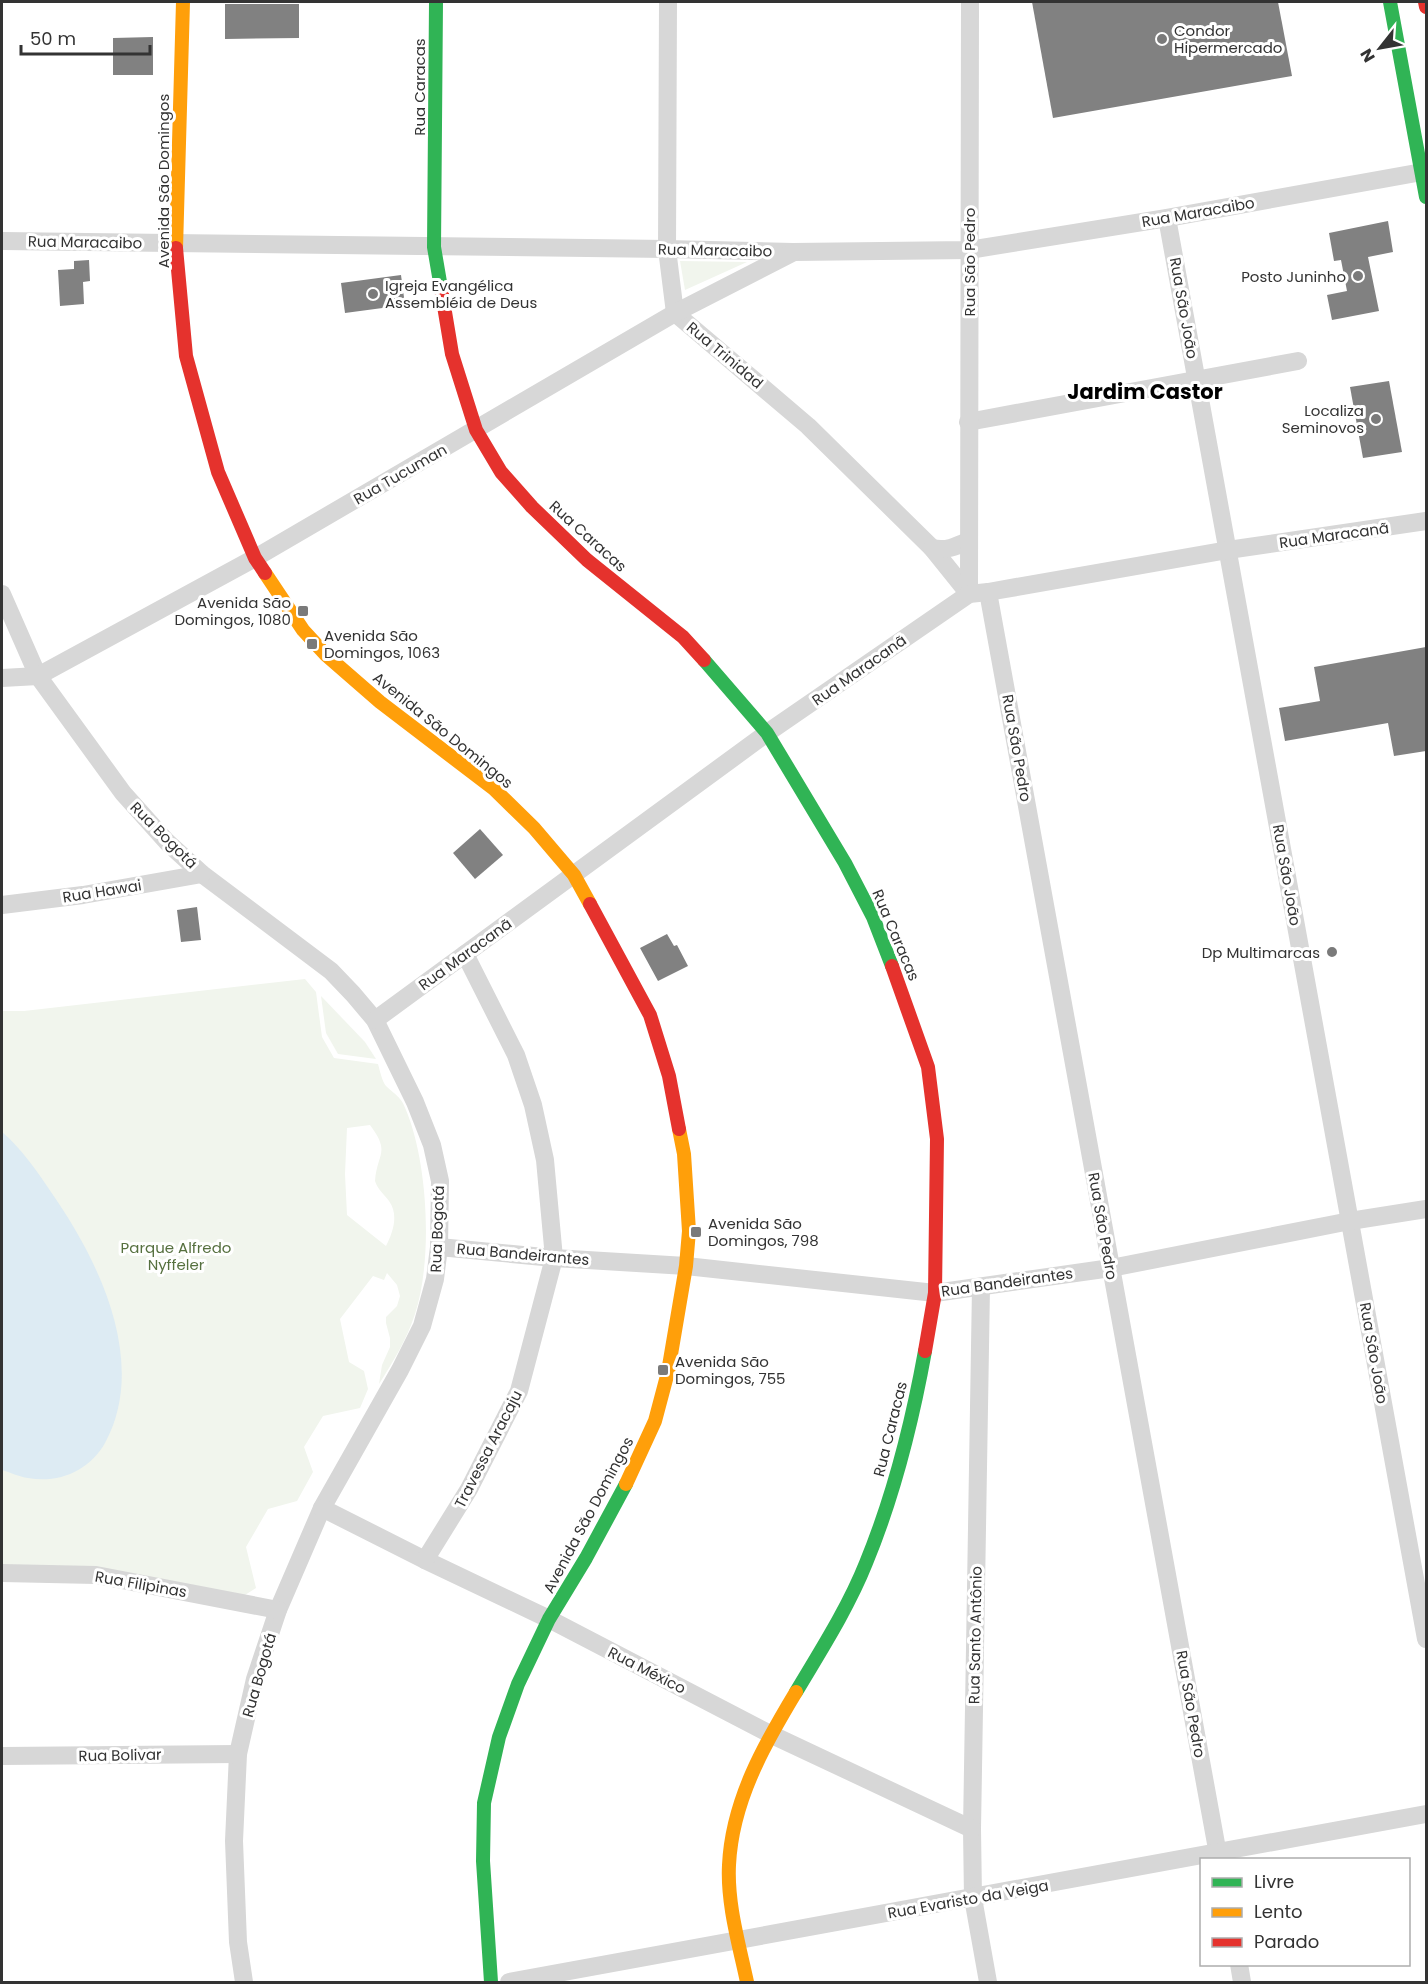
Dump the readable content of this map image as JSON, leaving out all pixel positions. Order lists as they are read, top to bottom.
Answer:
{
  "streets": {
    "street": [
      "Rua Caracas",
      "Avenida São Domingos",
      "Rua Maracaibo",
      "Rua São Pedro",
      "Rua São João",
      "Rua Trinidad",
      "Rua Tucuman",
      "Rua Maracanã",
      "Rua Bogotá",
      "Rua Hawai",
      "Rua Bandeirantes",
      "Travessa Aracaju",
      "Rua Filipinas",
      "Rua Santo Antônio",
      "Rua México",
      "Rua Bolivar",
      "Rua Evaristo da Veiga"
    ]
  },
  "crossings": [
    ["Rua Caracas", "Rua Maracaibo"],
    ["Rua Caracas", "Rua Tucuman"],
    ["Rua Caracas", "Rua Maracanã"],
    ["Rua Caracas", "Rua Bandeirantes"],
    ["Rua Caracas", "Rua México"],
    ["Rua Caracas", "Rua Evaristo da Veiga"],
    ["Avenida São Domingos", "Rua Maracaibo"],
    ["Avenida São Domingos", "Rua Tucuman"],
    ["Avenida São Domingos", "Rua Maracanã"],
    ["Avenida São Domingos", "Rua Bandeirantes"],
    ["Avenida São Domingos", "Rua México"],
    ["Rua Maracaibo", "Rua São Pedro"],
    ["Rua Maracaibo", "Rua São João"],
    ["Rua Maracaibo", "Rua Trinidad"],
    ["Rua Maracaibo", "Rua Tucuman"],
    ["Rua São Pedro", "Rua Trinidad"],
    ["Rua São Pedro", "Rua Maracanã"],
    ["Rua São Pedro", "Rua Bandeirantes"],
    ["Rua São Pedro", "Rua Evaristo da Veiga"],
    ["Rua São João", "Rua Maracanã"],
    ["Rua São João", "Rua Bandeirantes"],
    ["Rua Trinidad", "Rua Tucuman"],
    ["Rua Trinidad", "Rua Maracanã"],
    ["Rua Tucuman", "Rua Bogotá"],
    ["Rua Maracanã", "Rua Bogotá"],
    ["Rua Maracanã", "Travessa Aracaju"],
    ["Rua Bogotá", "Rua Hawai"],
    ["Rua Bogotá", "Rua Bandeirantes"],
    ["Rua Bogotá", "Rua Filipinas"],
    ["Rua Bogotá", "Rua México"],
    ["Rua Bogotá", "Rua Bolivar"],
    ["Rua Bandeirantes", "Travessa Aracaju"],
    ["Rua Bandeirantes", "Rua Santo Antônio"],
    ["Travessa Aracaju", "Rua México"],
    ["Rua Santo Antônio", "Rua México"],
    ["Rua Santo Antônio", "Rua Evaristo da Veiga"]
  ],
  "districts": ["Jardim Castor"],
  "parks": ["Parque Alfredo Nyffeler"],
  "places": {
    "other": [
      "Condor Hipermercado",
      "Posto Juninho",
      "Igreja Evangélica Assembléia de Deus",
      "Localiza Seminovos",
      "Dp Multimarcas"
    ],
    "transit": [
      "Avenida São Domingos, 1080",
      "Avenida São Domingos, 1063",
      "Avenida São Domingos, 798",
      "Avenida São Domingos, 755"
    ]
  },
  "legend": ["Livre", "Lento", "Parado"],
  "scale_bar": "50 m",
  "north": "bottom left"
}
